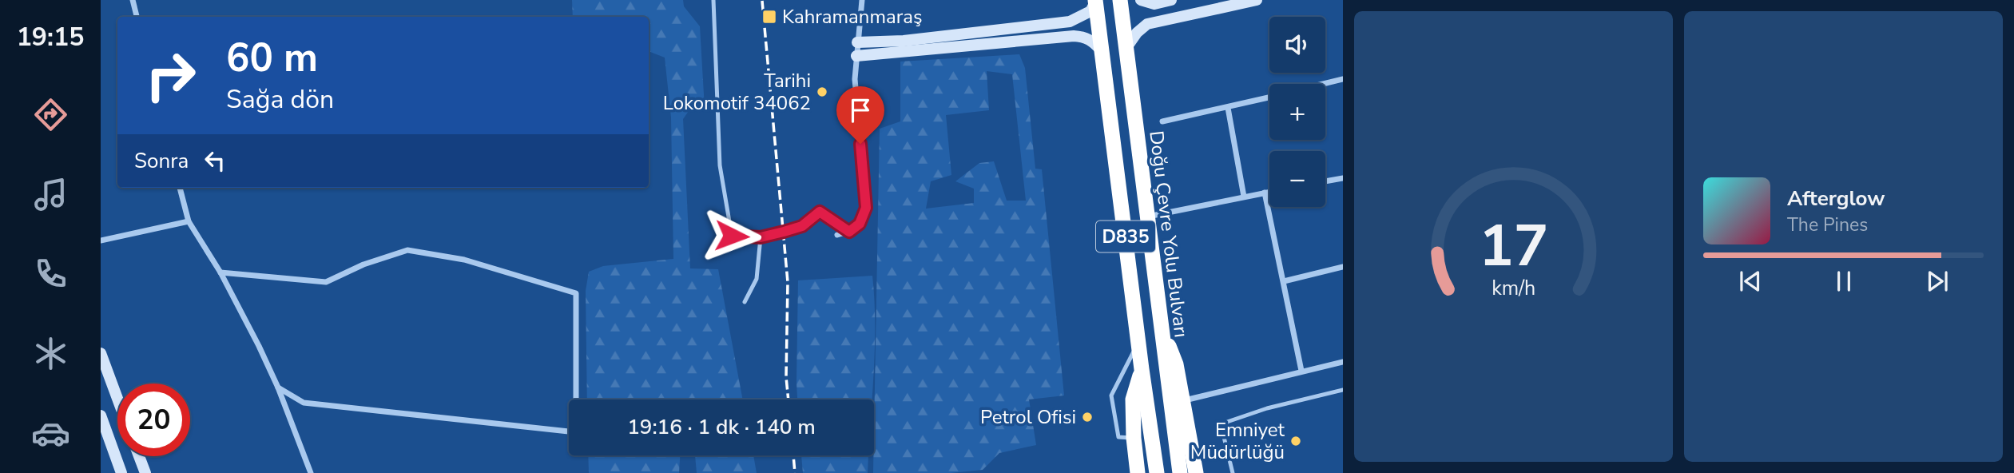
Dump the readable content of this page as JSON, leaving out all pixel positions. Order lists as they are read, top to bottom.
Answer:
{
  "streets": {
    "highway": ["Doğu Çevre Yolu Bulvarı", "D835"]
  },
  "places": {
    "transit": ["Kahramanmaraş"],
    "other": ["Tarihi Lokomotif 34062", "Petrol Ofisi", "Emniyet Müdürlüğü"]
  },
  "page": {
    "tabs": "19:15",
    "map_buttons": ["+", "−"],
    "turn": ["60 m", "Sağa dön"],
    "then": "Sonra",
    "song": ["Afterglow", "The Pines"],
    "limit": "20",
    "trip": "19:16 · 1 dk · 140 m",
    "gauge": ["17", "km/h"]
  }
}
